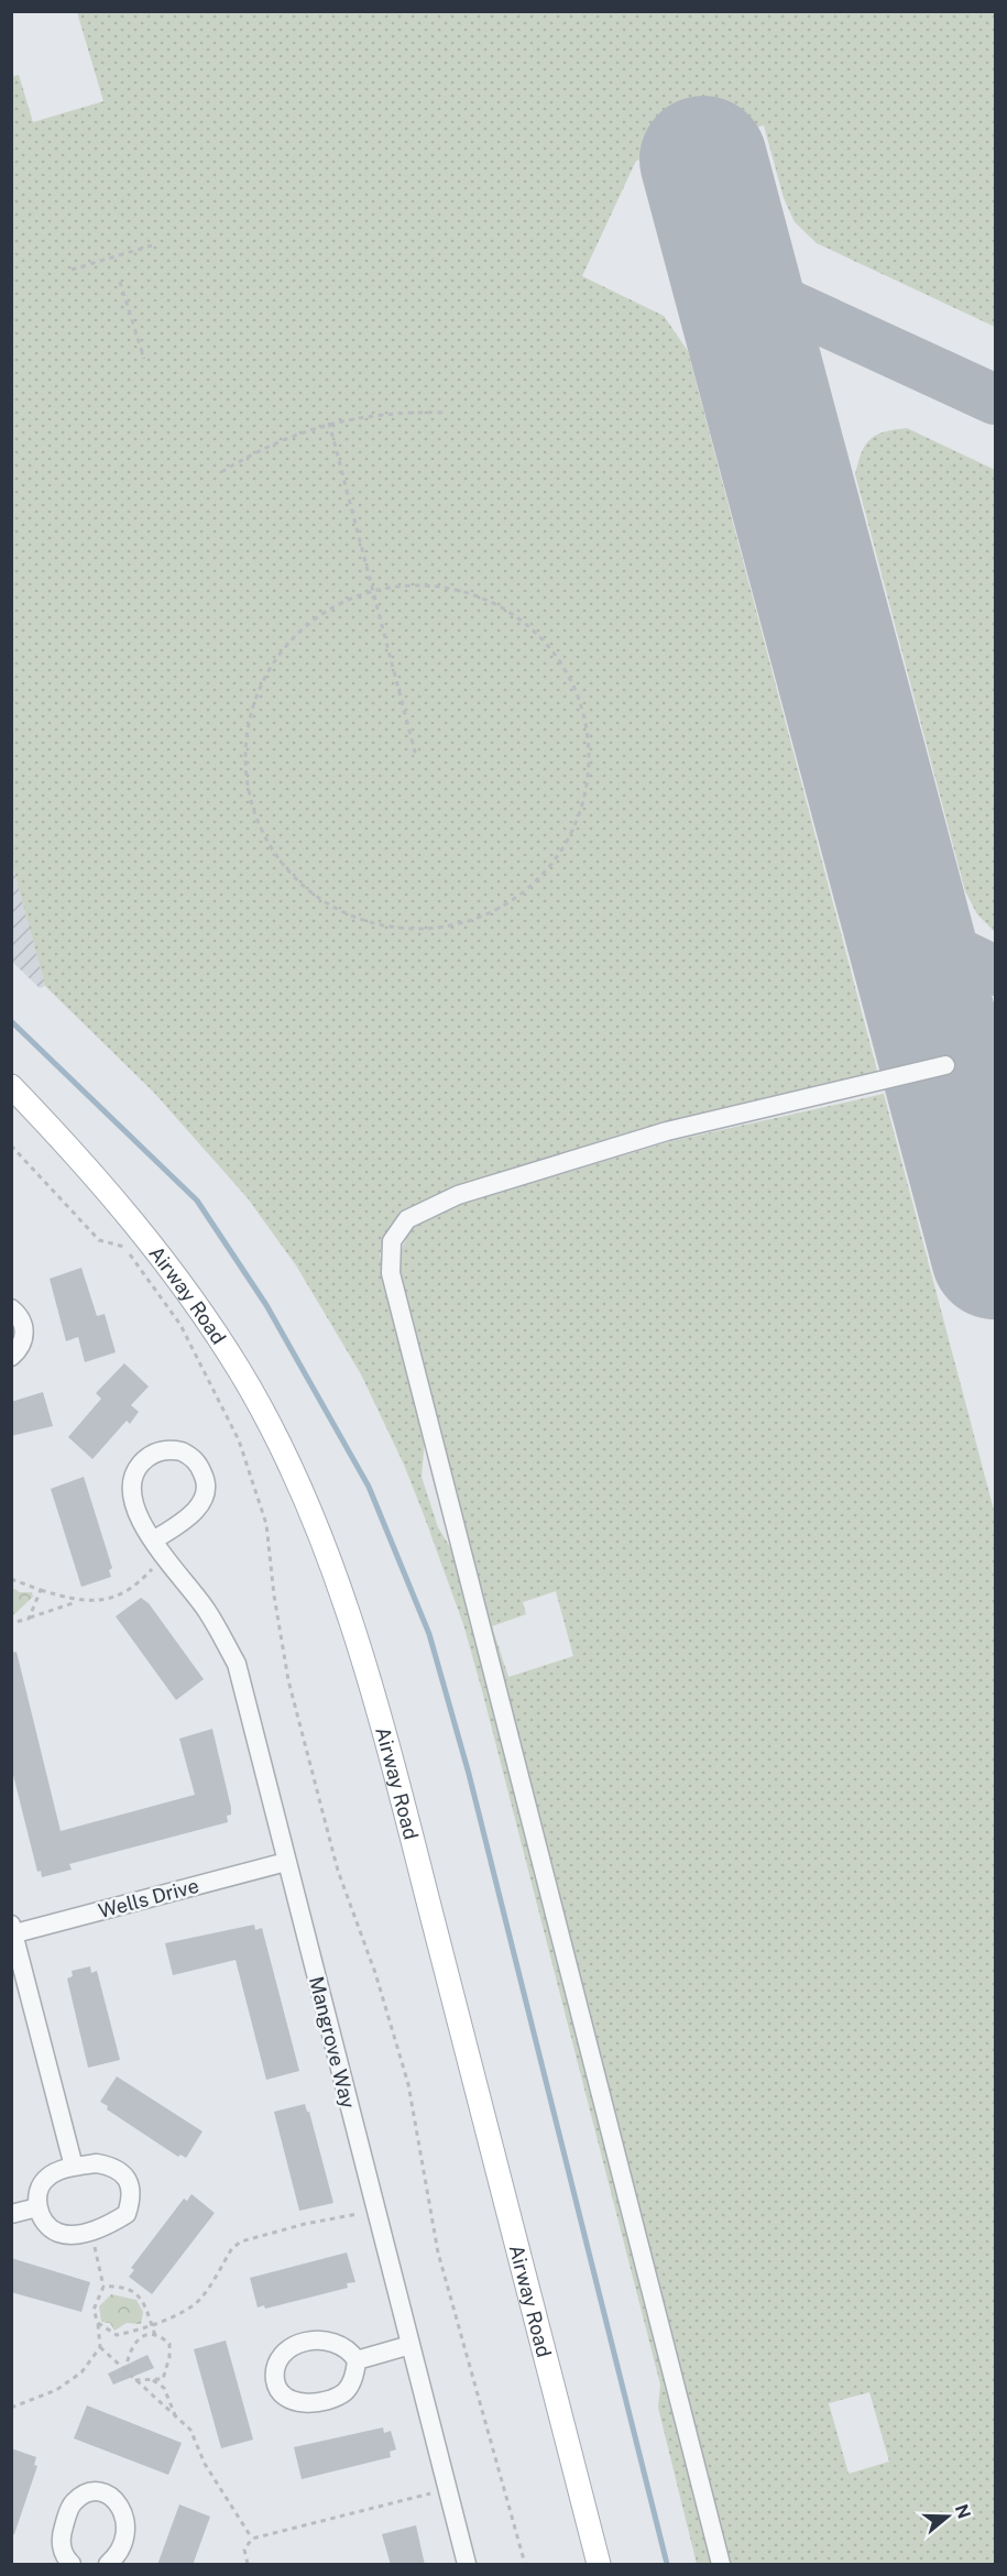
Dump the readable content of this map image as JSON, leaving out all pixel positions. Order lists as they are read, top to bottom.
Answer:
{
  "streets": {
    "main road": ["Airway Road"],
    "street": ["Wells Drive", "Mangrove Way"]
  },
  "crossings": [
    ["Wells Drive", "Mangrove Way"]
  ],
  "north": "right"
}
